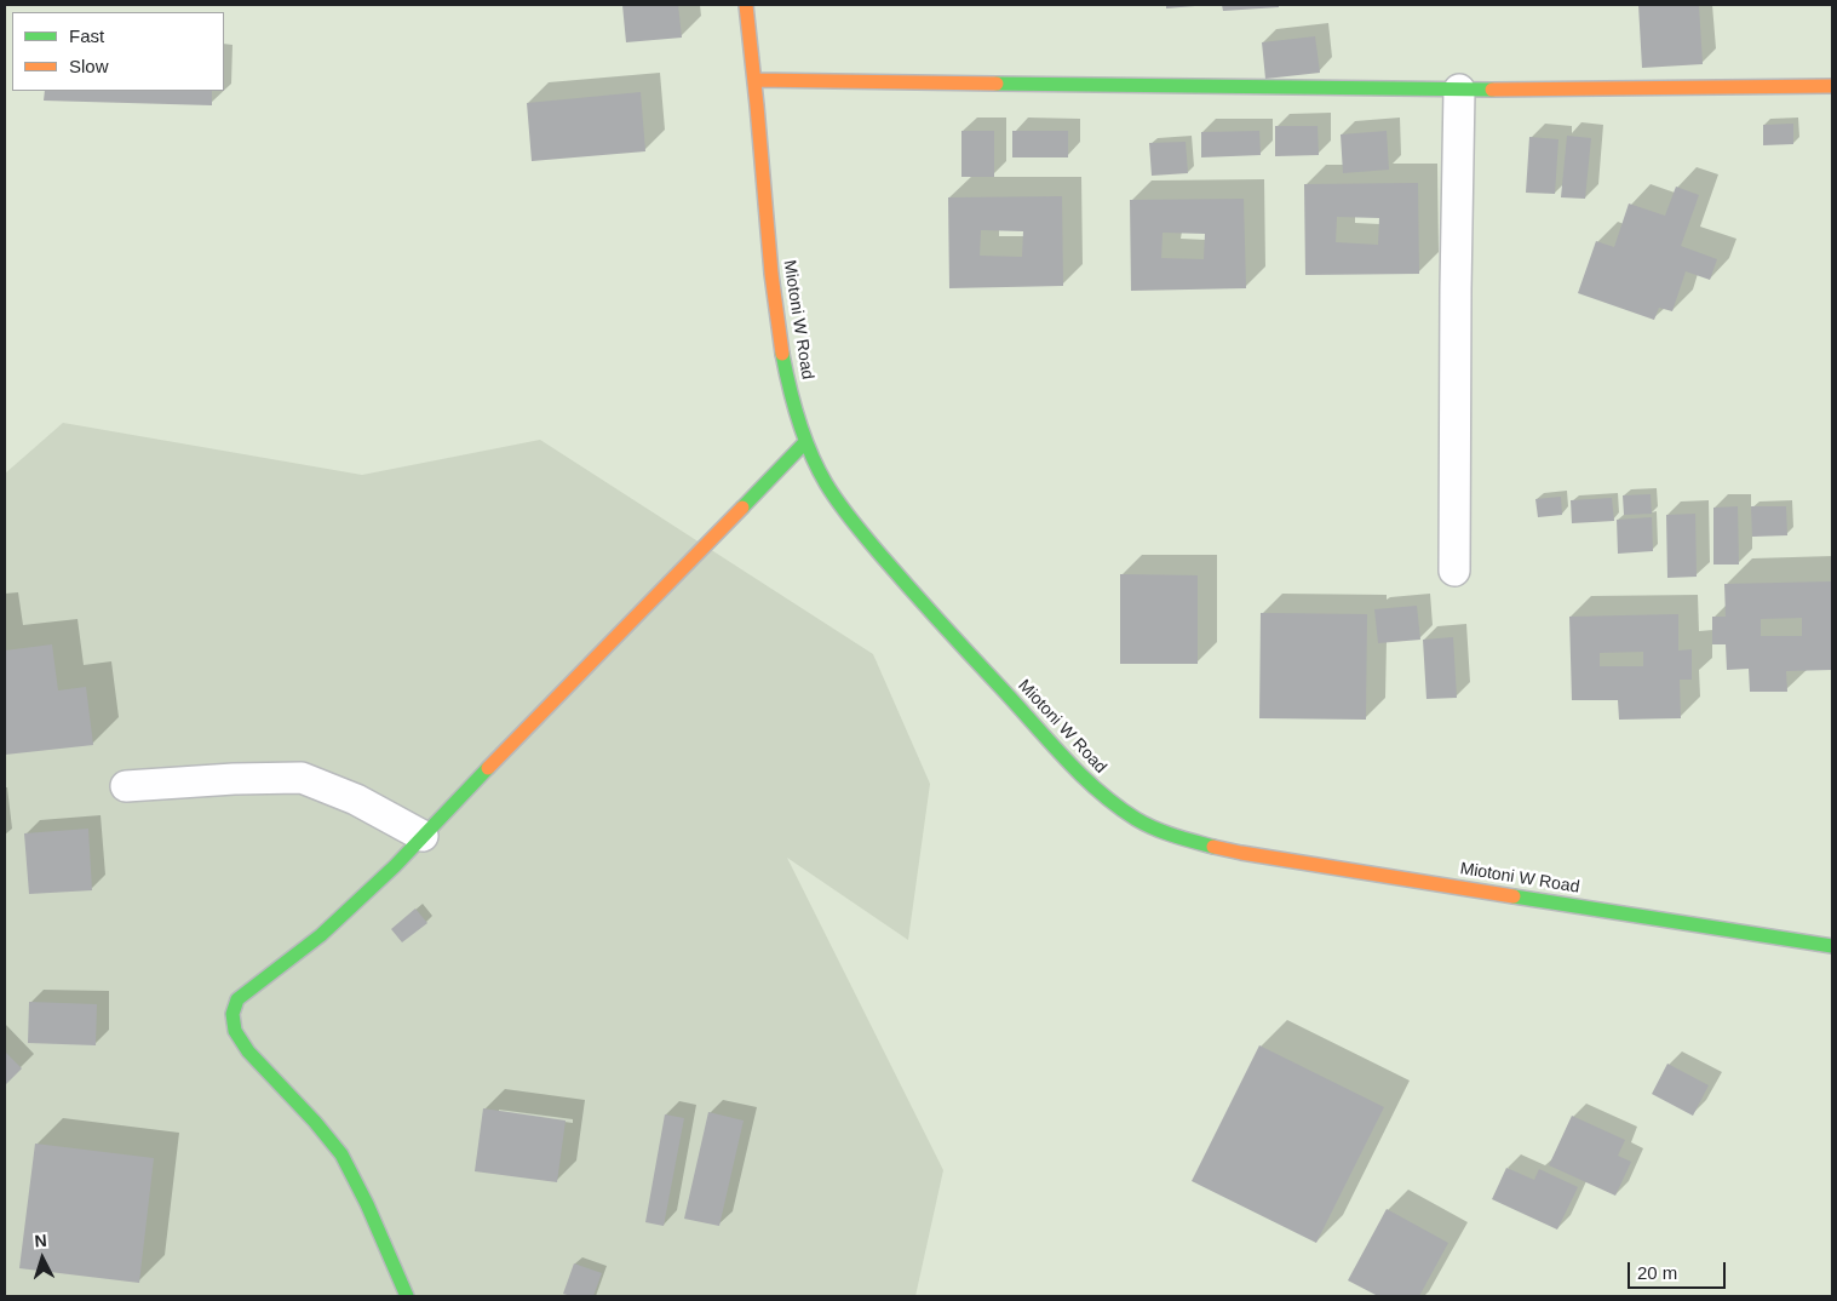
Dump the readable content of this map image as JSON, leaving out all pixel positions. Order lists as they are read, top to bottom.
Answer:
{
  "streets": {
    "street": ["Miotoni W Road"]
  },
  "legend": ["Fast", "Slow"],
  "scale_bar": "20 m",
  "north": "top"
}
